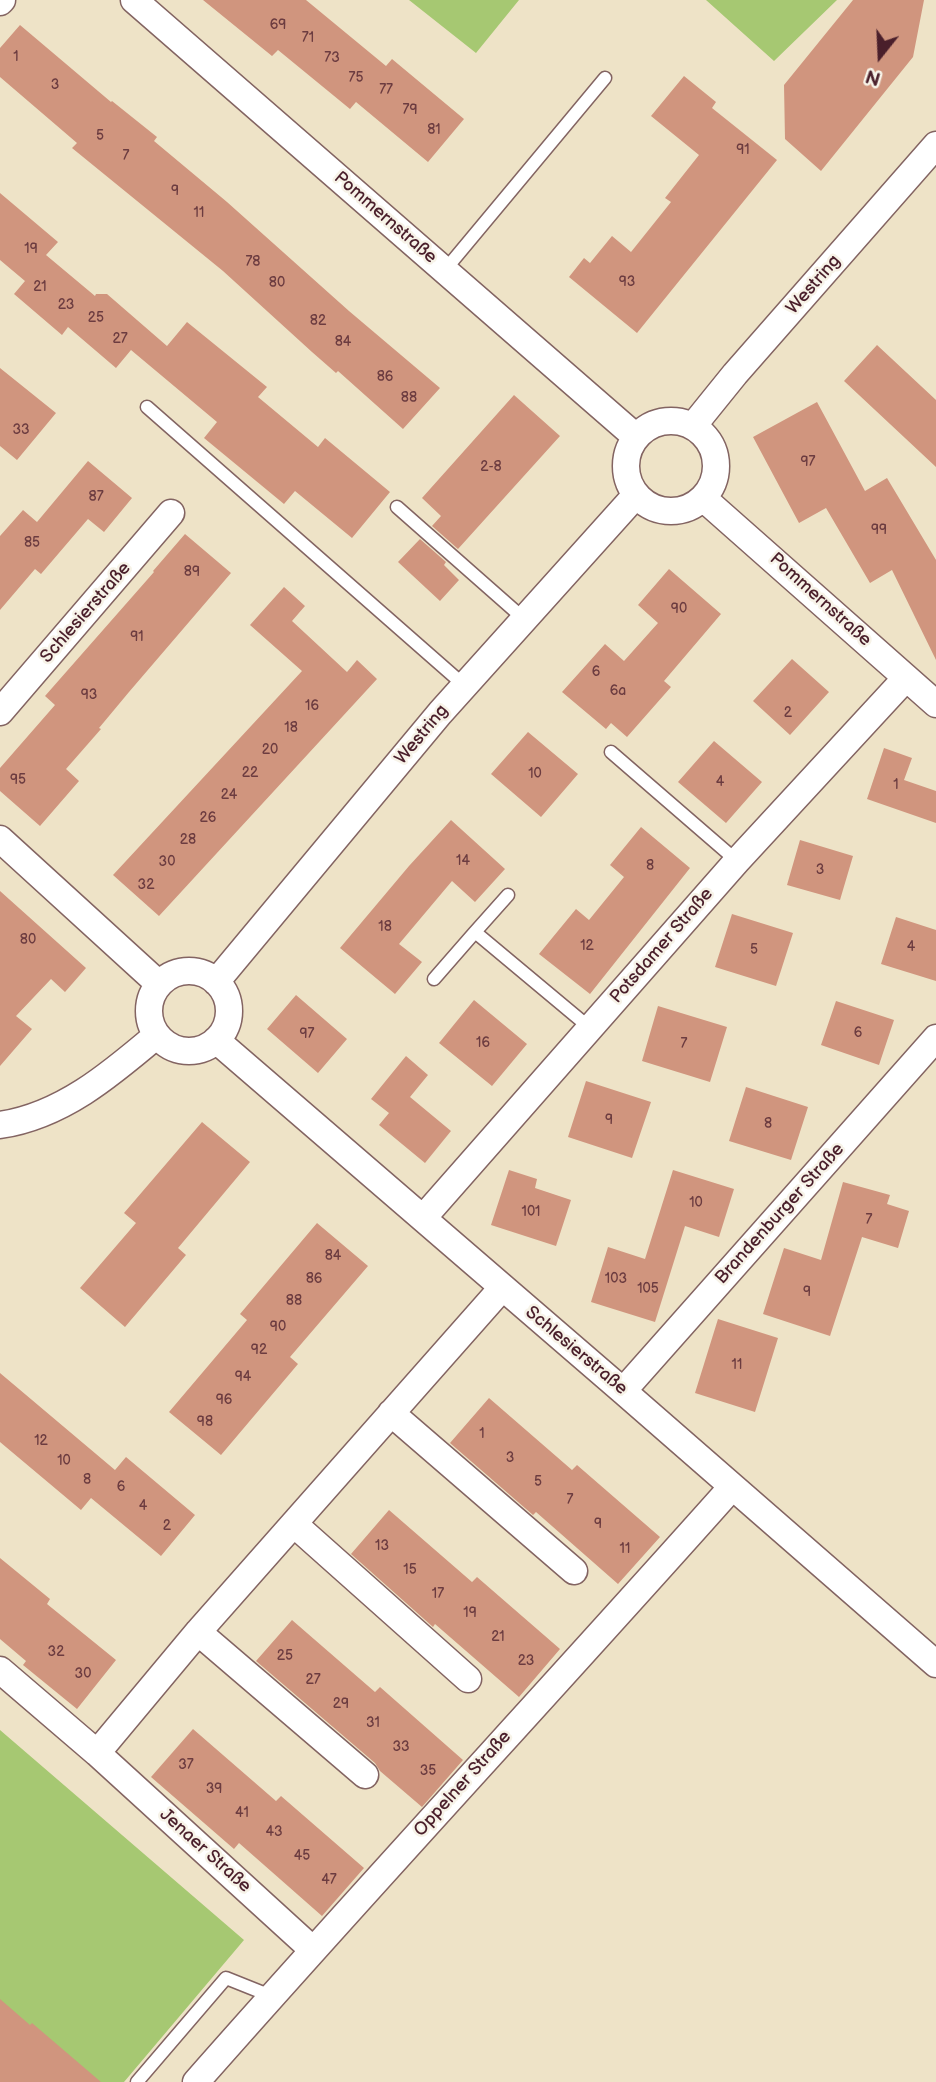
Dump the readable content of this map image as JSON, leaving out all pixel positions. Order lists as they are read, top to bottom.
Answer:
{
  "streets": {
    "street": [
      "Pommernstraße",
      "Westring",
      "Schlesierstraße",
      "Potsdamer Straße",
      "Brandenburger Straße",
      "Oppelner Straße",
      "Jenaer Straße"
    ]
  },
  "crossings": [
    ["Pommernstraße", "Westring"],
    ["Pommernstraße", "Potsdamer Straße"],
    ["Westring", "Schlesierstraße"],
    ["Schlesierstraße", "Potsdamer Straße"],
    ["Schlesierstraße", "Brandenburger Straße"],
    ["Schlesierstraße", "Oppelner Straße"],
    ["Oppelner Straße", "Jenaer Straße"]
  ],
  "house_numbers": [
    "69",
    "71",
    "1",
    "73",
    "75",
    "3",
    "77",
    "79",
    "81",
    "5",
    "91",
    "7",
    "9",
    "11",
    "19",
    "78",
    "93",
    "80",
    "21",
    "23",
    "25",
    "82",
    "27",
    "84",
    "86",
    "88",
    "33",
    "97",
    "2-8",
    "87",
    "99",
    "85",
    "89",
    "90",
    "91",
    "6",
    "6a",
    "93",
    "16",
    "2",
    "18",
    "20",
    "22",
    "10",
    "95",
    "4",
    "1",
    "24",
    "26",
    "28",
    "14",
    "30",
    "8",
    "3",
    "32",
    "18",
    "80",
    "12",
    "4",
    "5",
    "6",
    "97",
    "16",
    "7",
    "9",
    "8",
    "10",
    "101",
    "7",
    "84",
    "86",
    "103",
    "105",
    "9",
    "88",
    "90",
    "92",
    "11",
    "94",
    "96",
    "98",
    "1",
    "12",
    "3",
    "10",
    "8",
    "5",
    "6",
    "7",
    "4",
    "9",
    "2",
    "13",
    "11",
    "15",
    "17",
    "19",
    "21",
    "32",
    "25",
    "23",
    "30",
    "27",
    "29",
    "31",
    "33",
    "37",
    "35",
    "39",
    "41",
    "43",
    "45",
    "47"
  ],
  "north": "bottom"
}
